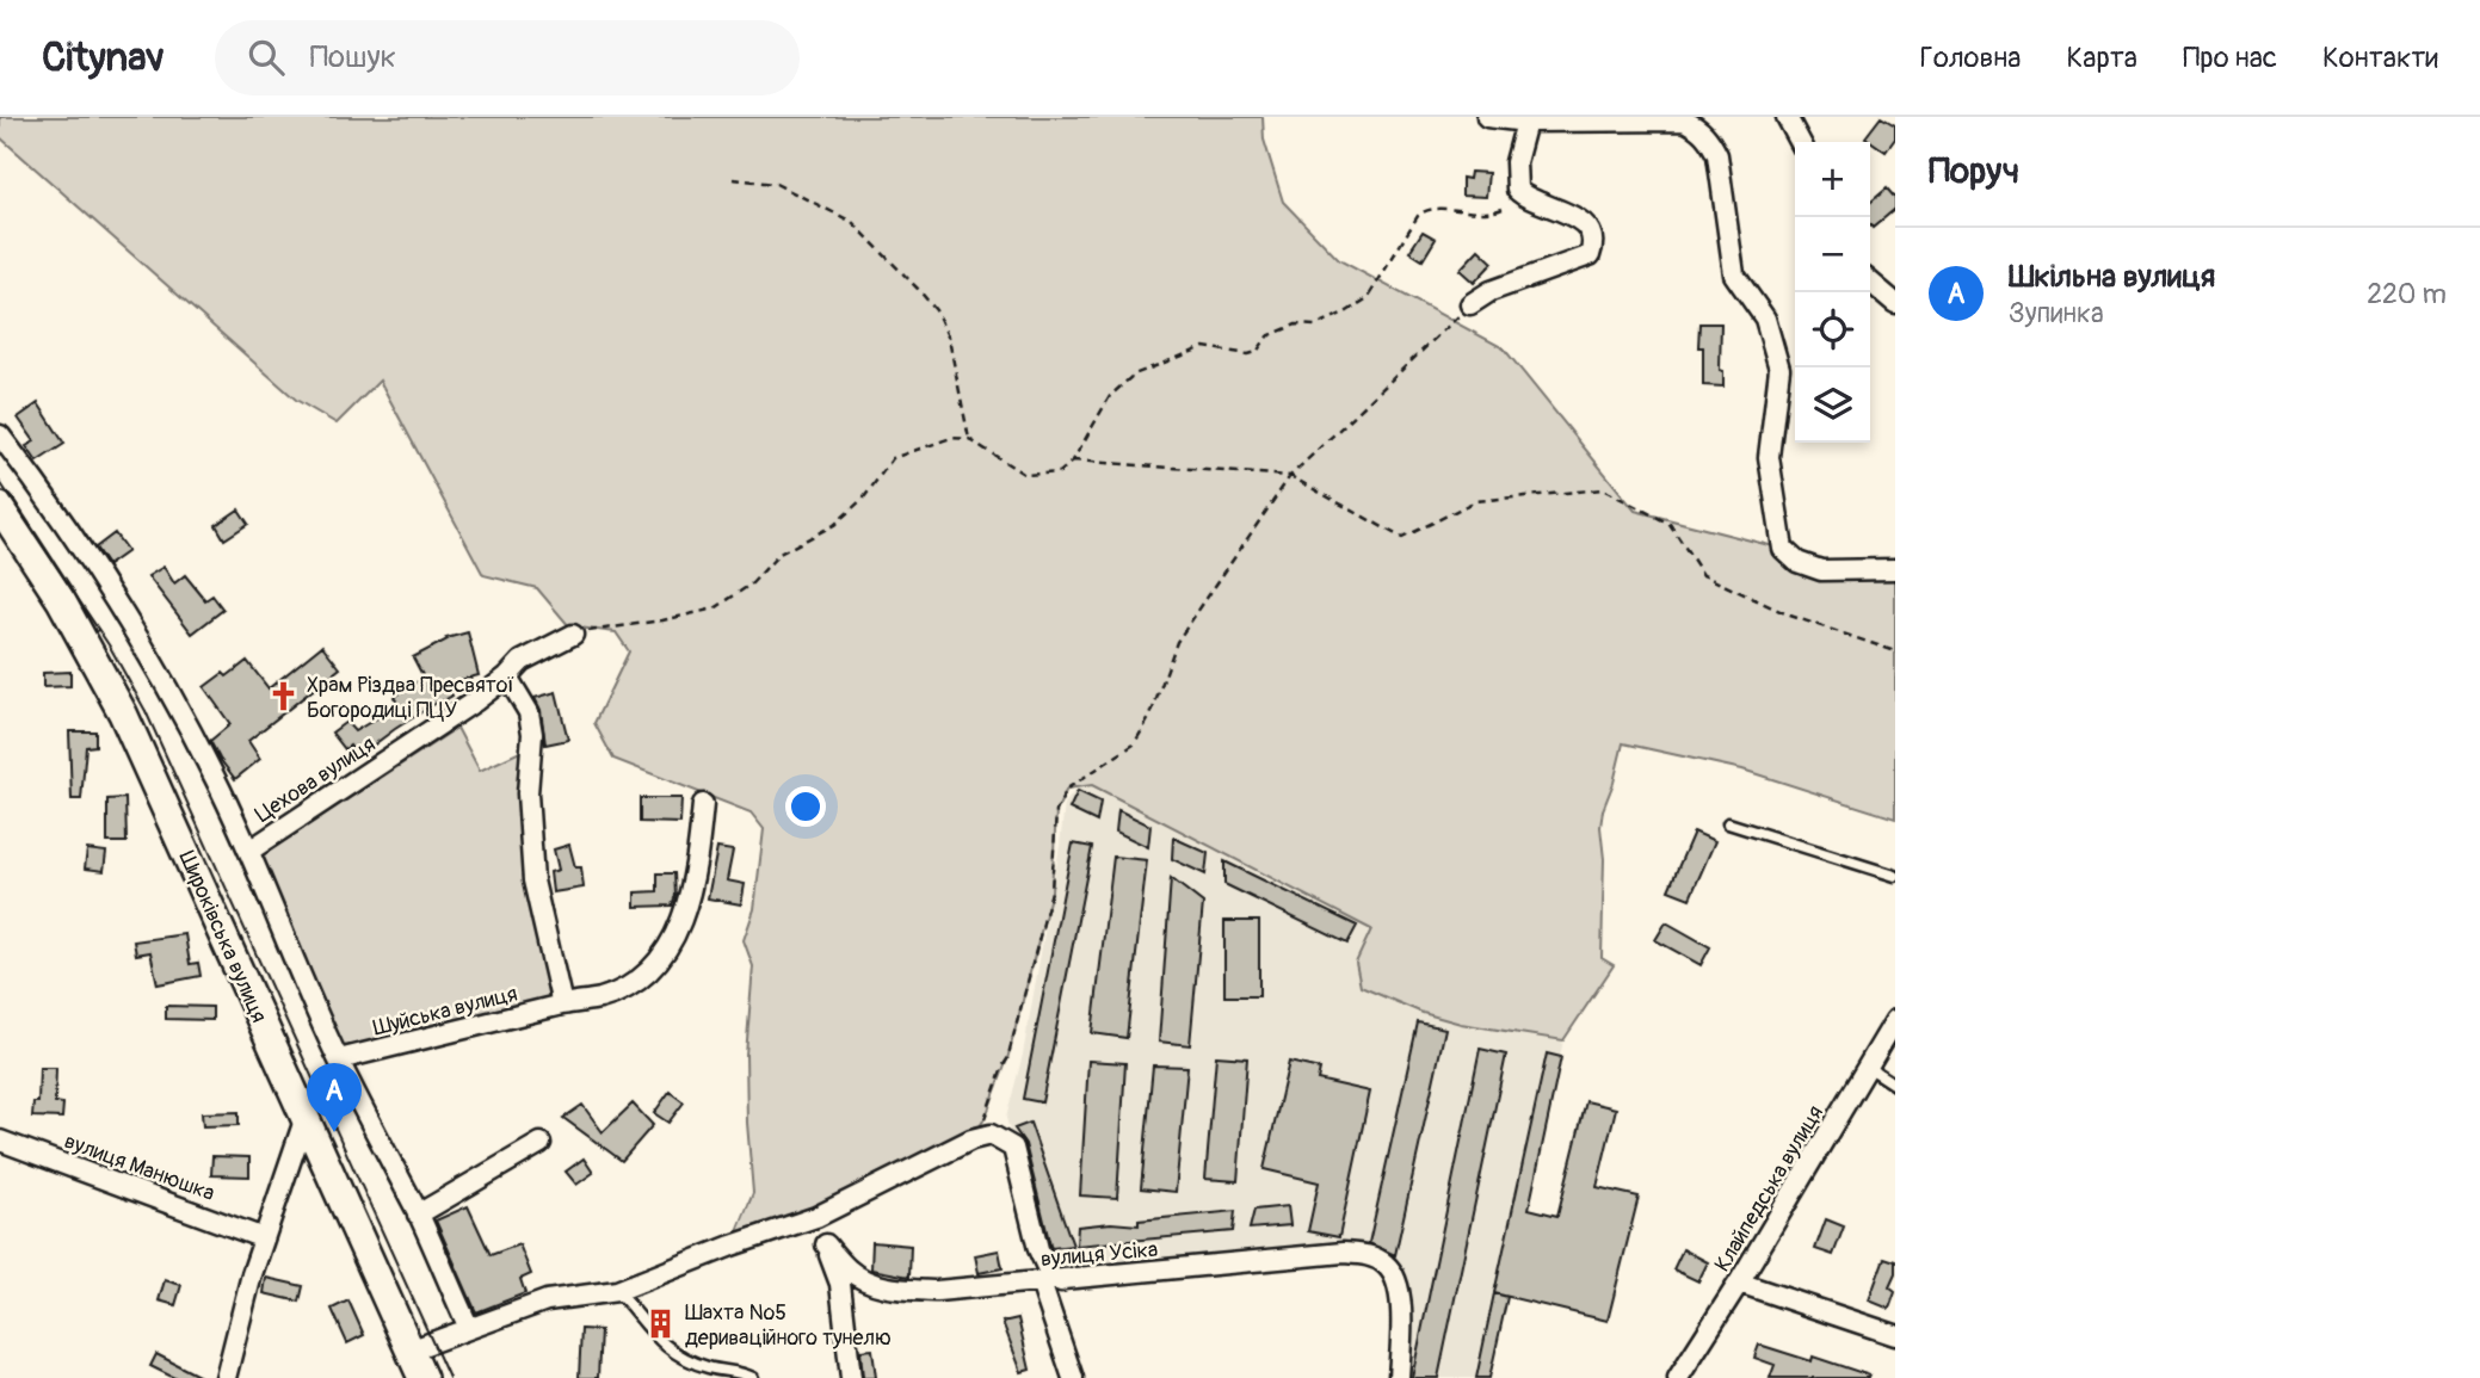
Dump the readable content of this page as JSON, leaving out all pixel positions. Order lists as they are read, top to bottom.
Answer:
{
  "streets": {
    "main road": ["Широківська вулиця"],
    "street": [
      "Цехова вулиця",
      "Шуйська вулиця",
      "вулиця Манюшка",
      "Клайпедська вулиця",
      "вулиця Усіка"
    ]
  },
  "places": {
    "church": ["Храм Різдва Пресвятої Богородиці ПЦУ"],
    "building": ["Шахта №5 дериваційного тунелю"]
  },
  "page": {
    "header": "Citynav",
    "search": "Пошук",
    "nav": [
      "Головна",
      "Карта",
      "Про нас",
      "Контакти"
    ],
    "heading": "Поруч",
    "map_buttons": ["+", "−"],
    "list": [
      {
        "mark": "A",
        "name": "Шкільна вулиця",
        "note": "Зупинка",
        "value": "220 m"
      }
    ],
    "pins": "A"
  }
}
